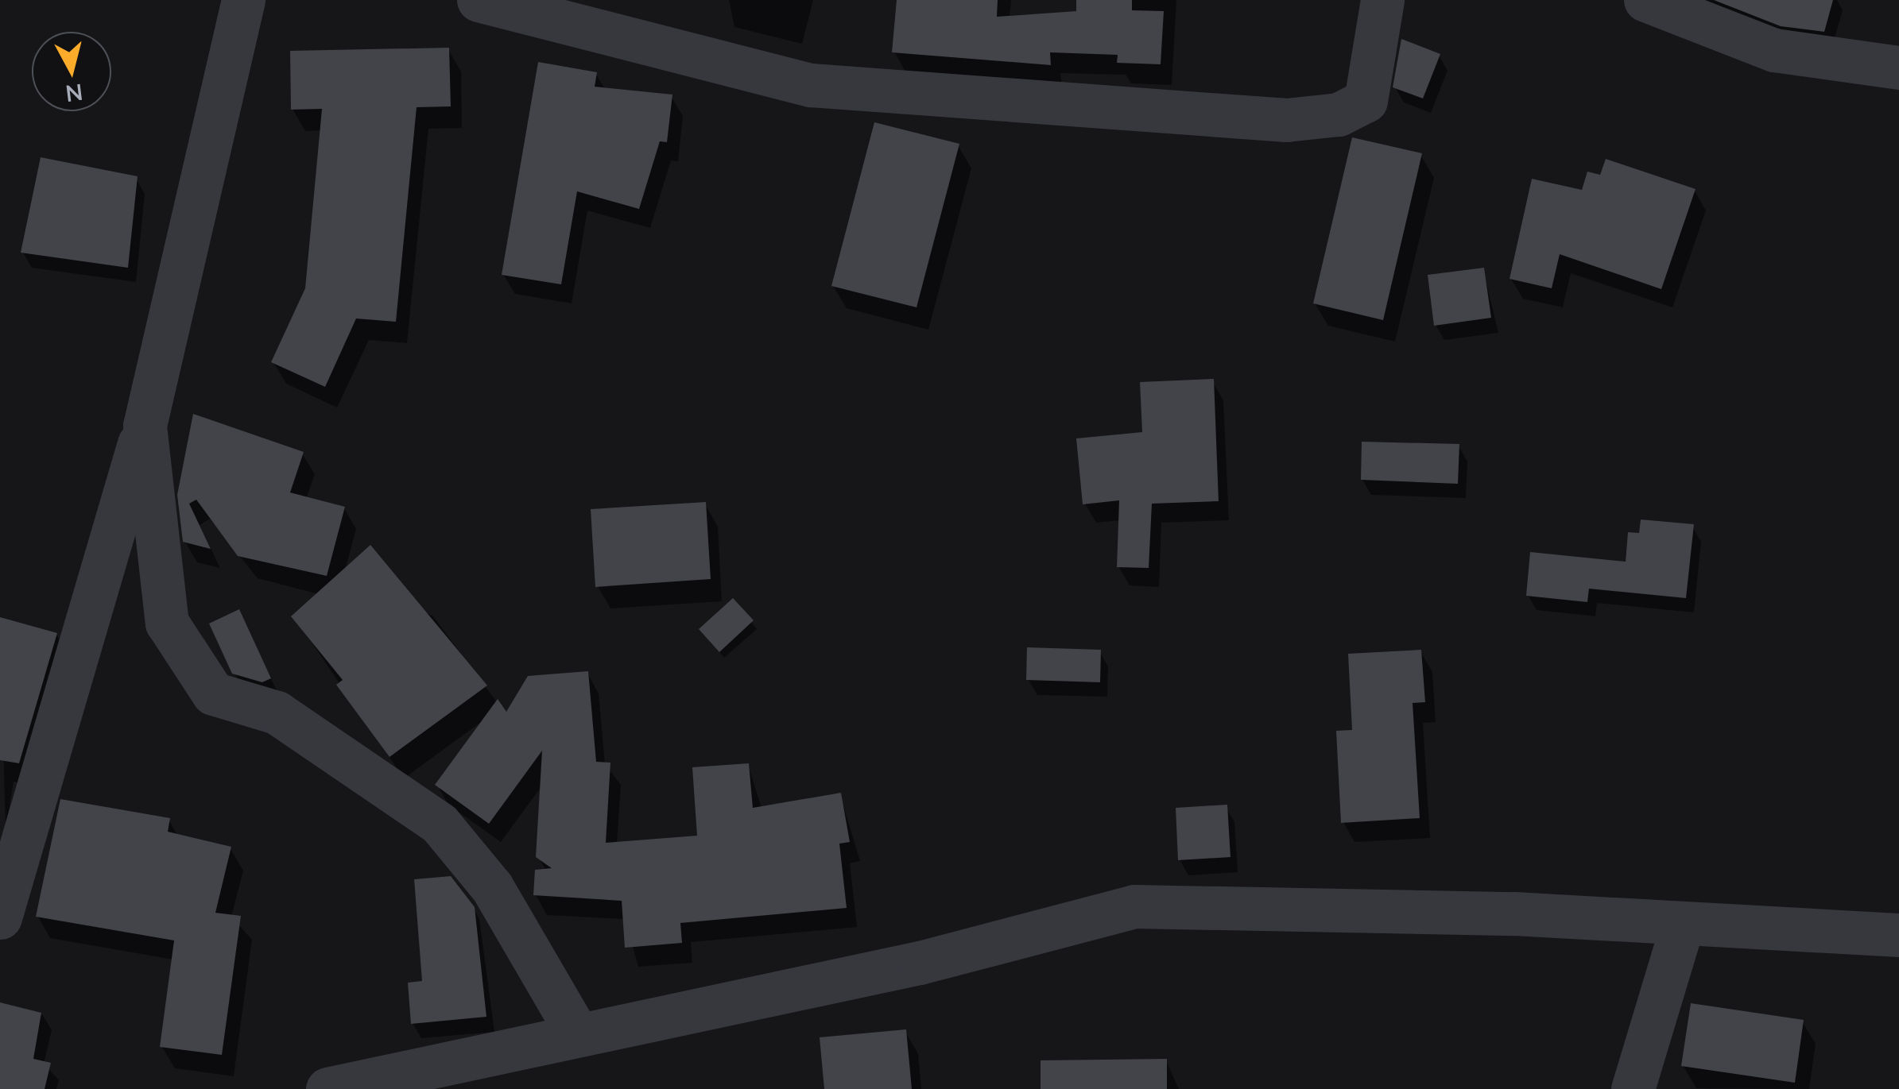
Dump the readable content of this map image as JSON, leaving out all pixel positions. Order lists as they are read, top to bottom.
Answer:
{
  "north": "bottom"
}
